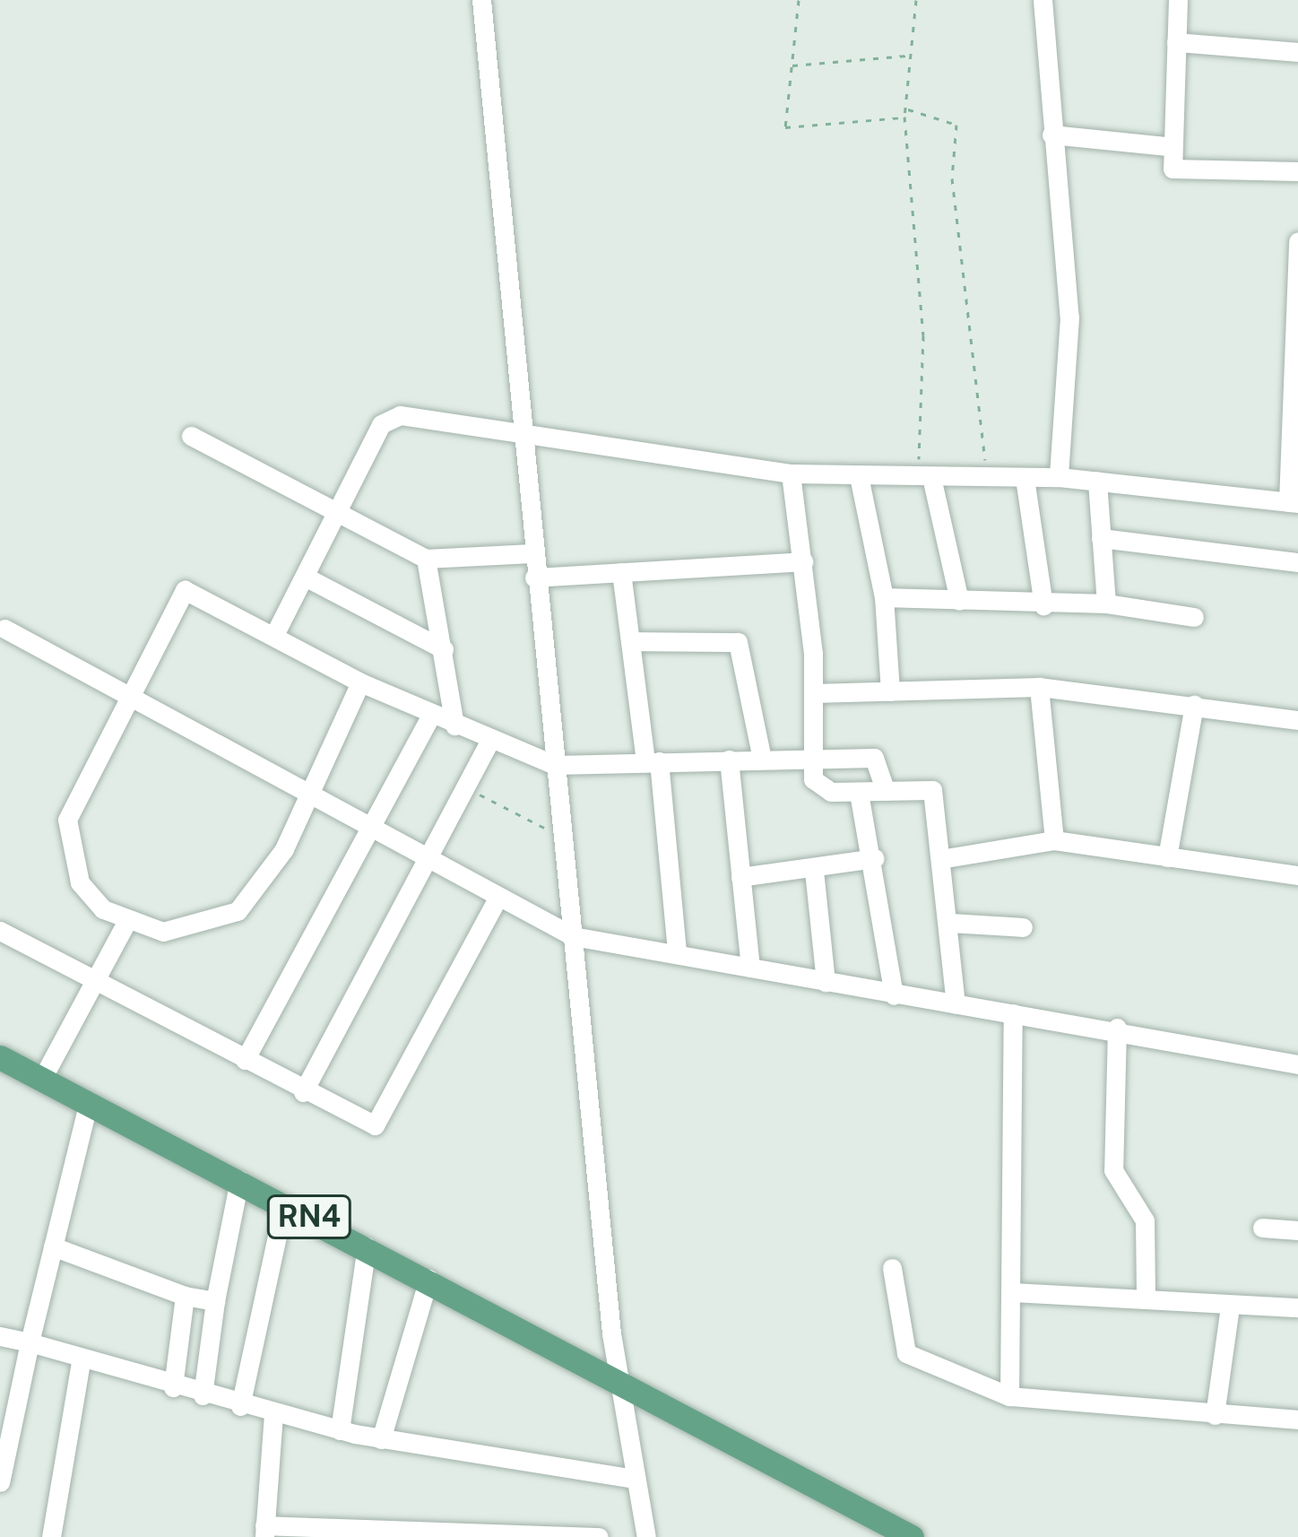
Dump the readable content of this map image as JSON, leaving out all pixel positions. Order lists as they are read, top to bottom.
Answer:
{
  "streets": {
    "main road": ["RN4"]
  }
}
